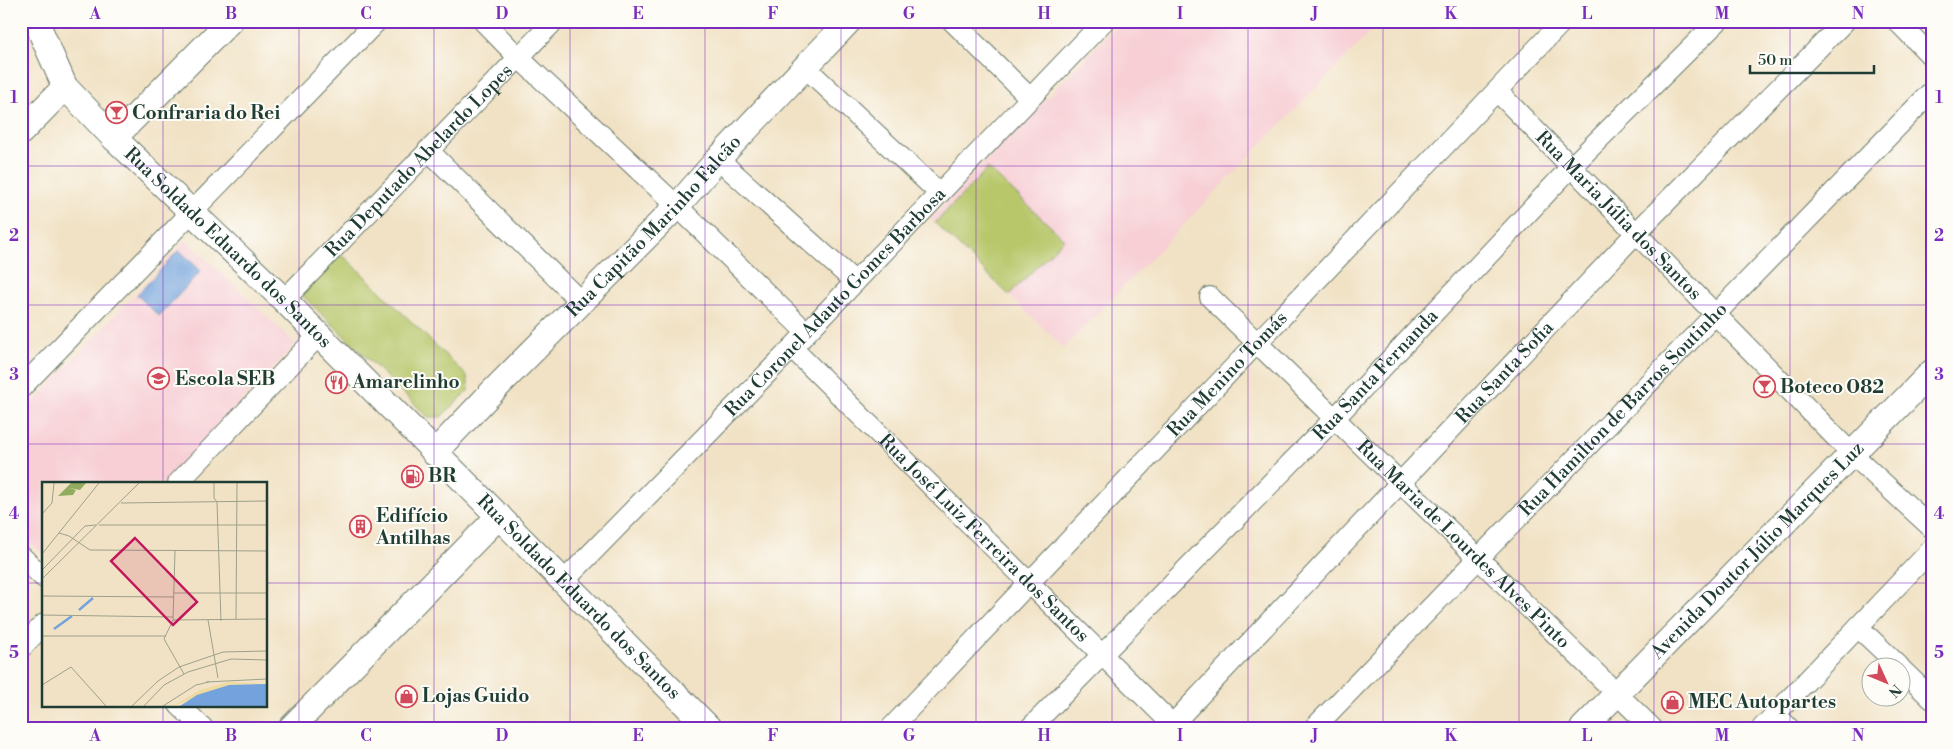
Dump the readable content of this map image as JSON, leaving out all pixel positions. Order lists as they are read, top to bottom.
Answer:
{
  "streets": {
    "street": [
      "Rua Deputado Abelardo Lopes",
      "Rua Maria Júlia dos Santos",
      "Rua Capitão Marinho Falcão",
      "Rua Soldado Eduardo dos Santos",
      "Rua Coronel Adauto Gomes Barbosa",
      "Rua Santa Sofia",
      "Rua Menino Tomás",
      "Rua Santa Fernanda",
      "Rua Hamilton de Barros Soutinho",
      "Rua José Luiz Ferreira dos Santos",
      "Rua Maria de Lourdes Alves Pinto",
      "Avenida Doutor Júlio Marques Luz"
    ]
  },
  "crossings": [
    ["Rua Deputado Abelardo Lopes", "Rua Soldado Eduardo dos Santos"],
    ["Rua Maria Júlia dos Santos", "Rua Santa Sofia"],
    ["Rua Maria Júlia dos Santos", "Rua Menino Tomás"],
    ["Rua Maria Júlia dos Santos", "Rua Santa Fernanda"],
    ["Rua Maria Júlia dos Santos", "Rua Hamilton de Barros Soutinho"],
    ["Rua Maria Júlia dos Santos", "Avenida Doutor Júlio Marques Luz"],
    ["Rua Capitão Marinho Falcão", "Rua Soldado Eduardo dos Santos"],
    ["Rua Soldado Eduardo dos Santos", "Rua Coronel Adauto Gomes Barbosa"],
    ["Rua Coronel Adauto Gomes Barbosa", "Rua José Luiz Ferreira dos Santos"],
    ["Rua Santa Sofia", "Rua José Luiz Ferreira dos Santos"],
    ["Rua Santa Sofia", "Rua Maria de Lourdes Alves Pinto"],
    ["Rua Menino Tomás", "Rua José Luiz Ferreira dos Santos"],
    ["Rua Menino Tomás", "Rua Maria de Lourdes Alves Pinto"],
    ["Rua Santa Fernanda", "Rua José Luiz Ferreira dos Santos"],
    ["Rua Santa Fernanda", "Rua Maria de Lourdes Alves Pinto"],
    ["Rua Hamilton de Barros Soutinho", "Rua Maria de Lourdes Alves Pinto"],
    ["Rua Maria de Lourdes Alves Pinto", "Avenida Doutor Júlio Marques Luz"]
  ],
  "places": {
    "bar": ["Confraria do Rei", "Boteco 082"],
    "school or university": ["Escola SEB"],
    "restaurant": ["Amarelinho"],
    "fuel station": ["BR"],
    "building": ["Edifício Antilhas"],
    "shop": ["Lojas Guido", "MEC Autopartes"]
  },
  "scale_bar": "50 m",
  "north": "bottom right",
  "grid": {
    "columns": [
      "A",
      "B",
      "C",
      "D",
      "E",
      "F",
      "G",
      "H",
      "I",
      "J",
      "K",
      "L",
      "M",
      "N"
    ],
    "rows": [
      "1",
      "2",
      "3",
      "4",
      "5"
    ]
  }
}
